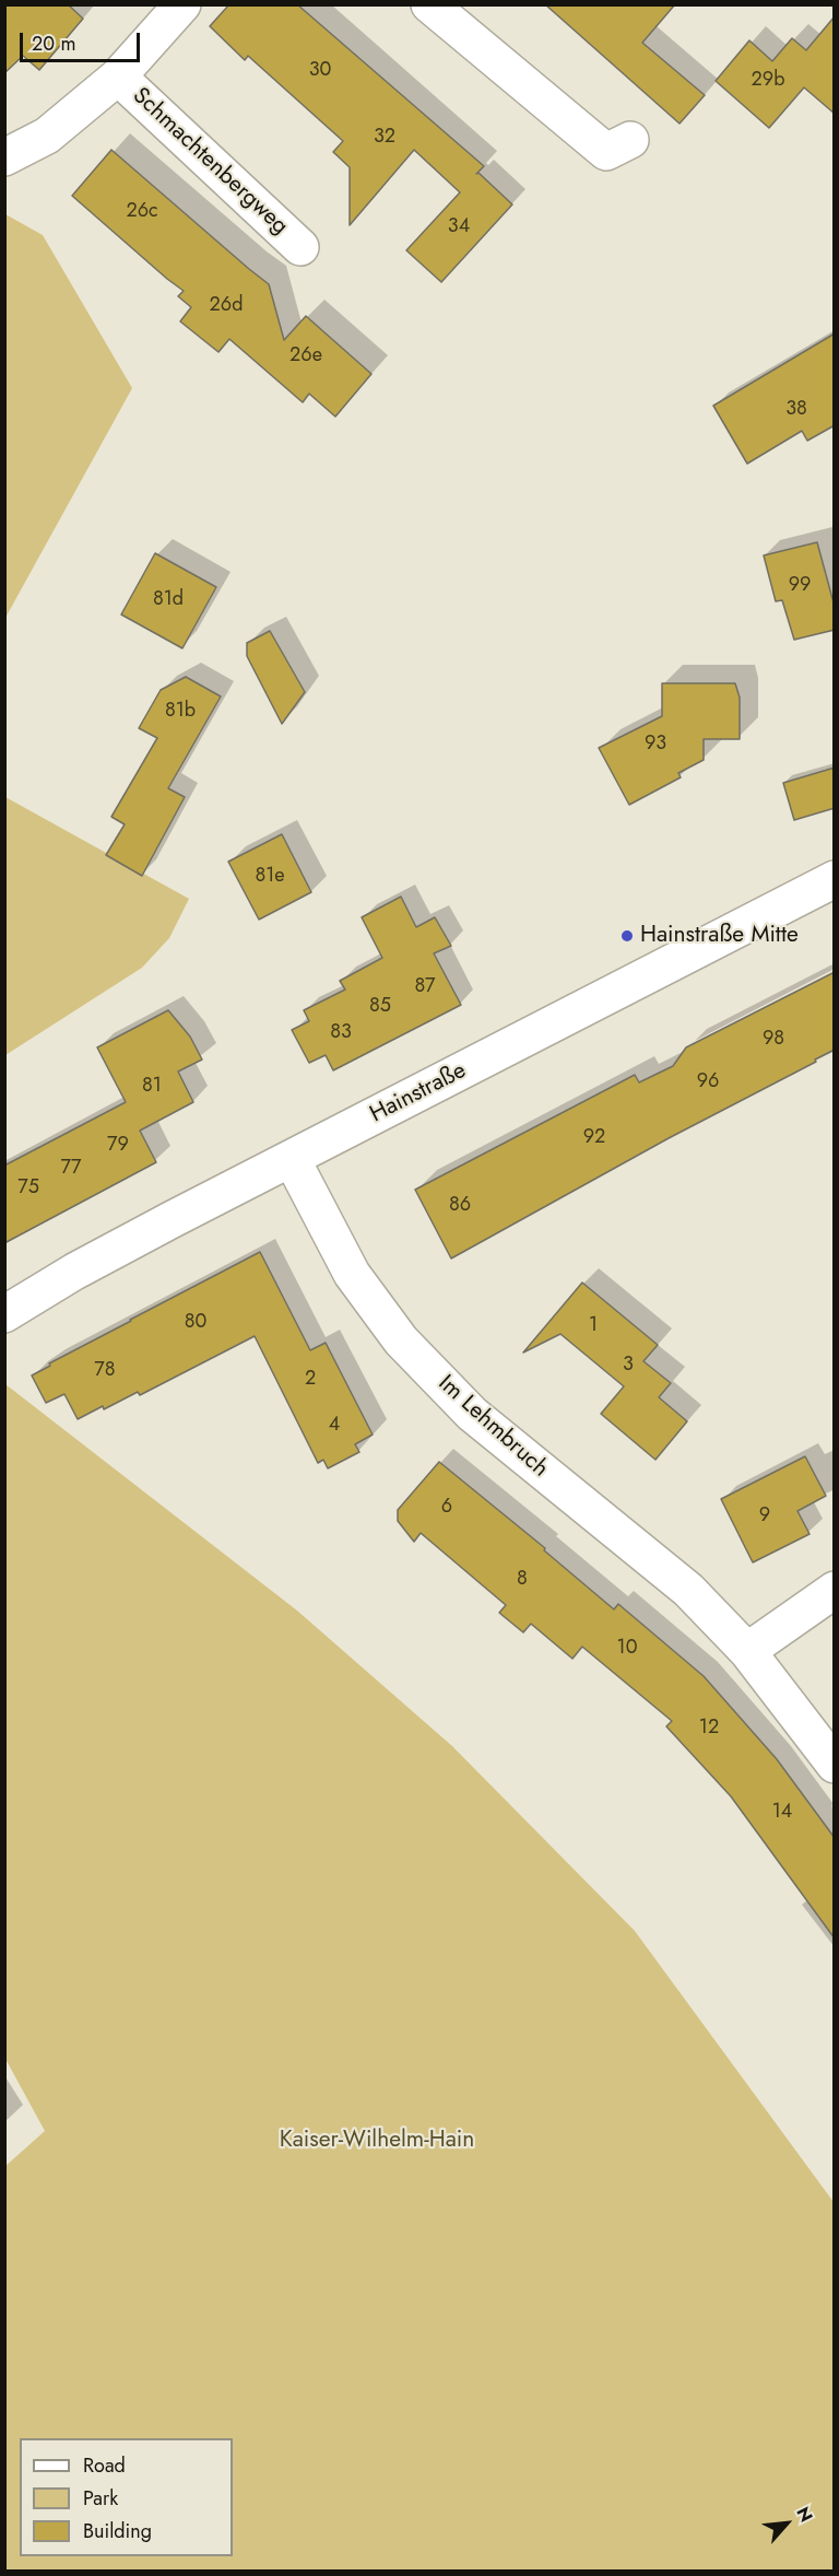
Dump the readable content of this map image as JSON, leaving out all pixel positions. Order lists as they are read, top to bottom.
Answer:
{
  "streets": {
    "street": ["Schmachtenbergweg", "Hainstraße", "Im Lehmbruch"]
  },
  "crossings": [
    ["Hainstraße", "Im Lehmbruch"]
  ],
  "parks": ["Kaiser-Wilhelm-Hain"],
  "places": ["Hainstraße Mitte"],
  "house_numbers": [
    "30",
    "29b",
    "32",
    "26c",
    "34",
    "26d",
    "26e",
    "38",
    "99",
    "81d",
    "81b",
    "93",
    "81e",
    "87",
    "85",
    "83",
    "98",
    "96",
    "81",
    "92",
    "79",
    "77",
    "75",
    "86",
    "80",
    "1",
    "3",
    "78",
    "2",
    "4",
    "6",
    "9",
    "8",
    "10",
    "12",
    "14"
  ],
  "legend": ["Road", "Park", "Building"],
  "scale_bar": "20 m",
  "north": "top right"
}
